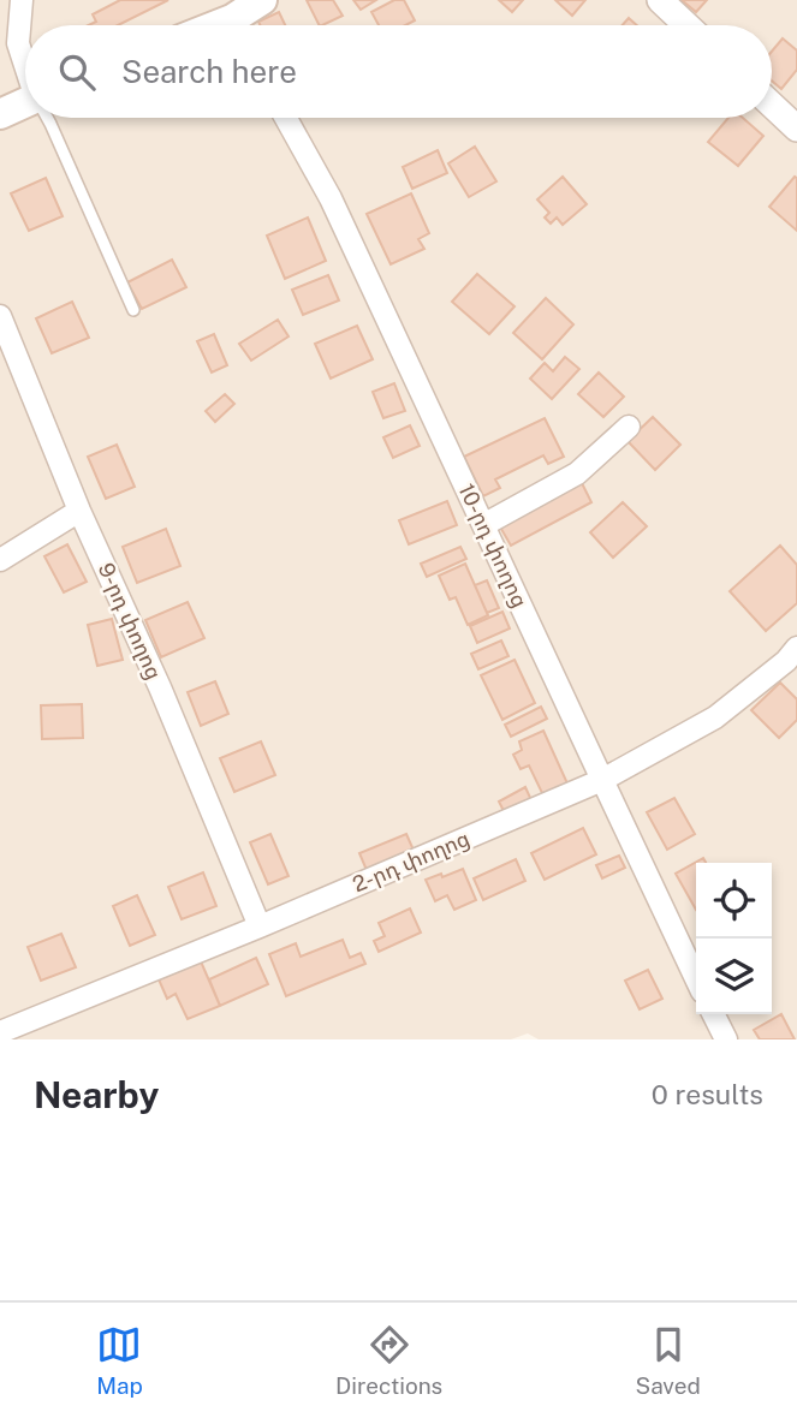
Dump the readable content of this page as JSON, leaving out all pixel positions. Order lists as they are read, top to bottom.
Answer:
{
  "streets": {
    "street": ["10-րդ փողոց", "9-րդ փողոց", "2-րդ փողոց"]
  },
  "crossings": [
    ["10-րդ փողոց", "2-րդ փողոց"],
    ["9-րդ փողոց", "2-րդ փողոց"]
  ],
  "page": {
    "search": "Search here",
    "heading": ["Nearby", "0 results"],
    "nav": ["Map", "Directions", "Saved"]
  }
}
